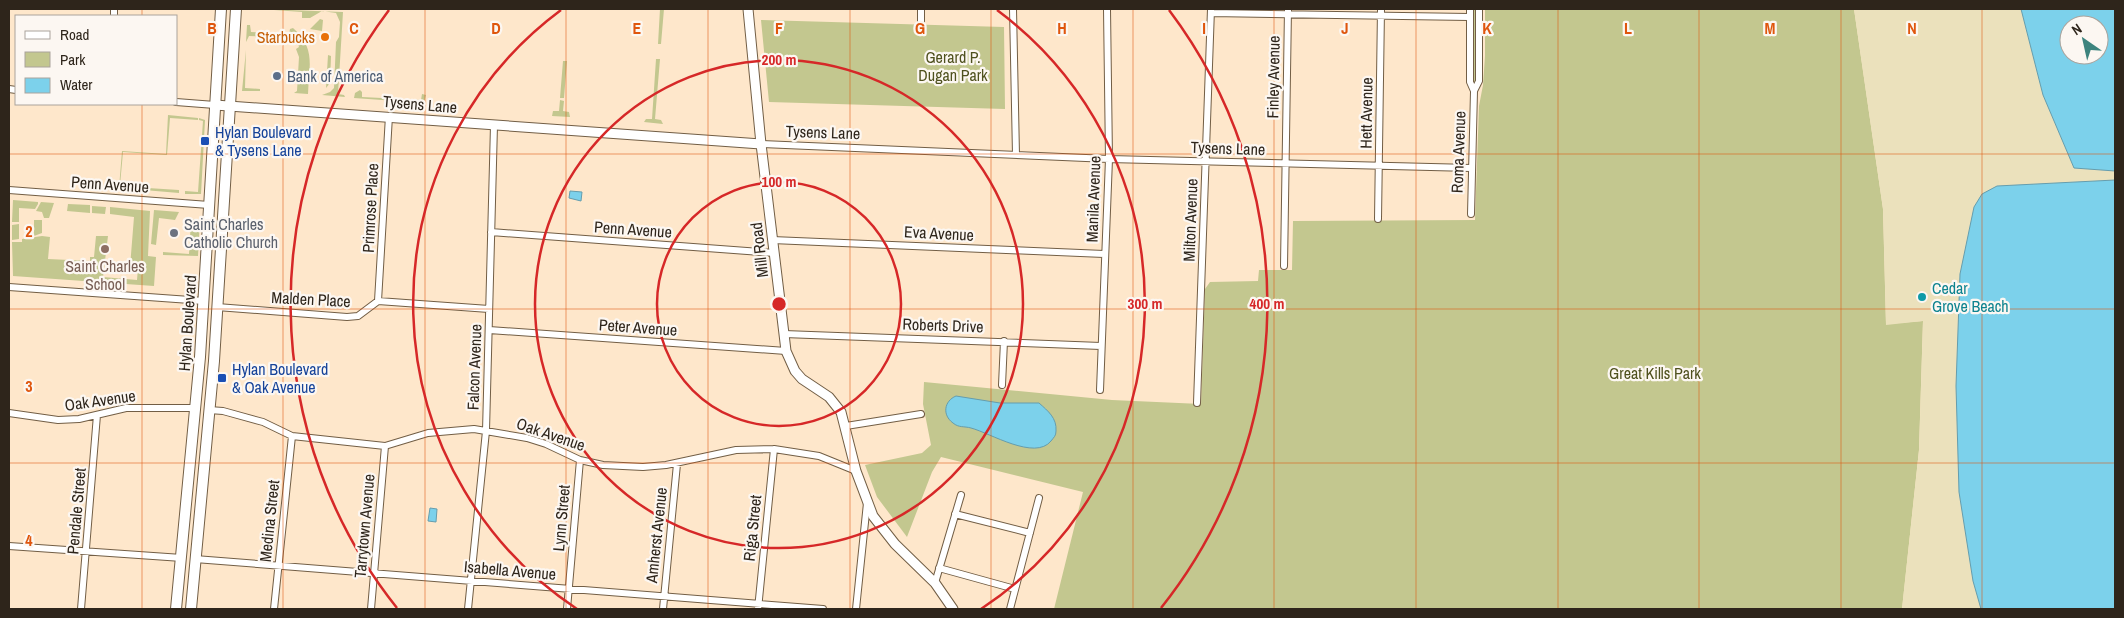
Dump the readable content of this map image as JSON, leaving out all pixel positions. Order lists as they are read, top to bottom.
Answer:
{
  "streets": {
    "main road": ["Hylan Boulevard"],
    "street": [
      "Finley Avenue",
      "Tysens Lane",
      "Hett Avenue",
      "Roma Avenue",
      "Penn Avenue",
      "Manila Avenue",
      "Primrose Place",
      "Milton Avenue",
      "Eva Avenue",
      "Mill Road",
      "Malden Place",
      "Roberts Drive",
      "Peter Avenue",
      "Falcon Avenue",
      "Oak Avenue",
      "Pendale Street",
      "Lynn Street",
      "Medina Street",
      "Tarrytown Avenue",
      "Riga Street",
      "Amherst Avenue",
      "Isabella Avenue"
    ]
  },
  "crossings": [
    ["Finley Avenue", "Tysens Lane"],
    ["Tysens Lane", "Hett Avenue"],
    ["Tysens Lane", "Roma Avenue"],
    ["Tysens Lane", "Manila Avenue"],
    ["Tysens Lane", "Primrose Place"],
    ["Tysens Lane", "Milton Avenue"],
    ["Tysens Lane", "Mill Road"],
    ["Tysens Lane", "Hylan Boulevard"],
    ["Tysens Lane", "Falcon Avenue"],
    ["Penn Avenue", "Mill Road"],
    ["Penn Avenue", "Hylan Boulevard"],
    ["Penn Avenue", "Falcon Avenue"],
    ["Manila Avenue", "Eva Avenue"],
    ["Manila Avenue", "Roberts Drive"],
    ["Primrose Place", "Malden Place"],
    ["Eva Avenue", "Mill Road"],
    ["Mill Road", "Roberts Drive"],
    ["Mill Road", "Peter Avenue"],
    ["Mill Road", "Oak Avenue"],
    ["Malden Place", "Hylan Boulevard"],
    ["Hylan Boulevard", "Oak Avenue"],
    ["Hylan Boulevard", "Isabella Avenue"],
    ["Peter Avenue", "Falcon Avenue"],
    ["Falcon Avenue", "Oak Avenue"],
    ["Falcon Avenue", "Isabella Avenue"],
    ["Oak Avenue", "Pendale Street"],
    ["Oak Avenue", "Lynn Street"],
    ["Oak Avenue", "Medina Street"],
    ["Oak Avenue", "Tarrytown Avenue"],
    ["Oak Avenue", "Riga Street"],
    ["Oak Avenue", "Amherst Avenue"],
    ["Lynn Street", "Isabella Avenue"],
    ["Medina Street", "Isabella Avenue"],
    ["Tarrytown Avenue", "Isabella Avenue"],
    ["Riga Street", "Isabella Avenue"],
    ["Amherst Avenue", "Isabella Avenue"]
  ],
  "parks": ["Gerard P. Dugan Park", "Great Kills Park"],
  "places": {
    "other": [
      "Starbucks",
      "Bank of America",
      "Saint Charles Catholic Church",
      "Saint Charles School",
      "Cedar Grove Beach"
    ],
    "transit": ["Hylan Boulevard & Tysens Lane", "Hylan Boulevard & Oak Avenue"]
  },
  "legend": ["Road", "Park", "Water"],
  "north": "top left",
  "grid": {
    "columns": [
      "B",
      "C",
      "D",
      "E",
      "F",
      "G",
      "H",
      "I",
      "J",
      "K",
      "L",
      "M",
      "N"
    ],
    "rows": ["2", "3", "4"]
  },
  "rings": [
    "200 m",
    "100 m",
    "300 m",
    "400 m"
  ]
}
